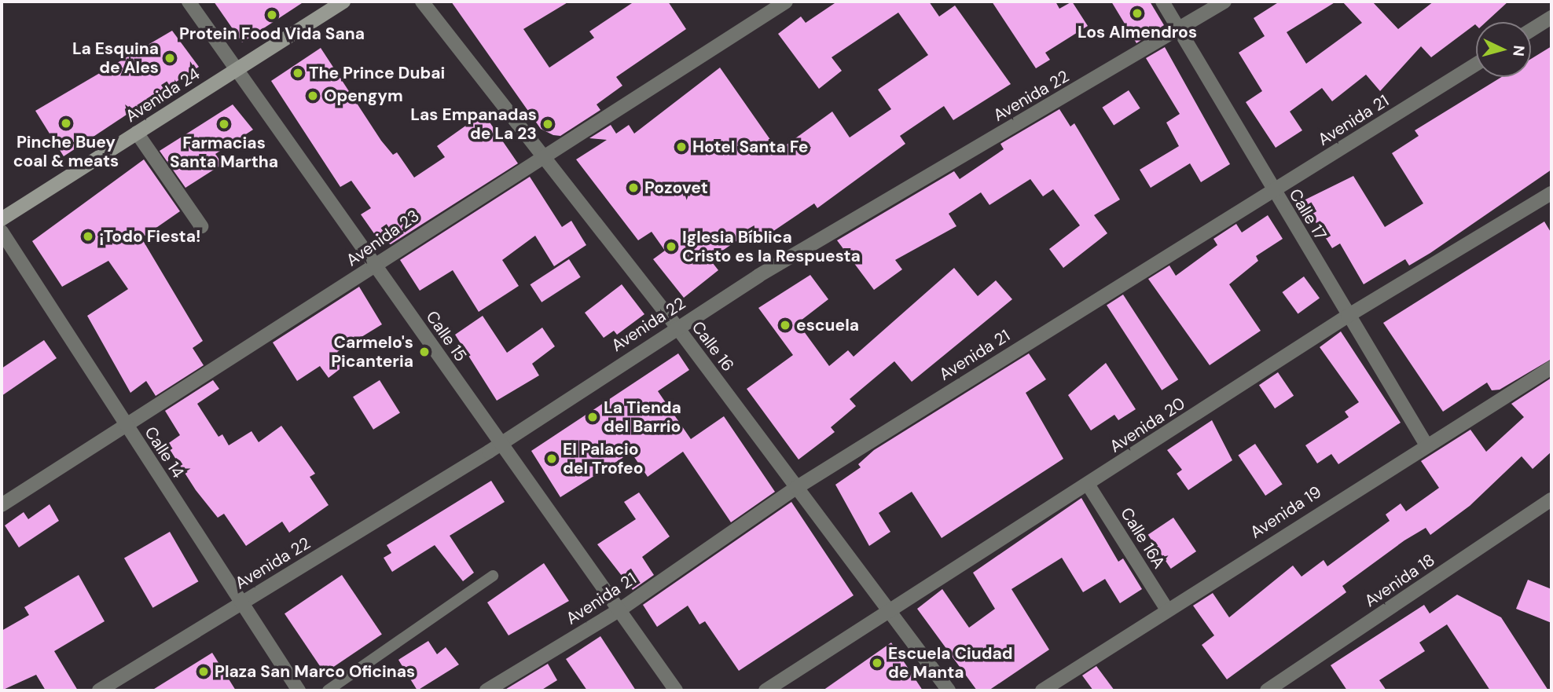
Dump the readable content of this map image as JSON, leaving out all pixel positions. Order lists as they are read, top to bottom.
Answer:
{
  "streets": {
    "main road": ["Avenida 24"],
    "street": [
      "Avenida 22",
      "Avenida 21",
      "Calle 17",
      "Avenida 23",
      "Calle 15",
      "Calle 16",
      "Avenida 20",
      "Calle 14",
      "Avenida 19",
      "Calle 16A",
      "Avenida 18"
    ]
  },
  "crossings": [
    ["Avenida 24", "Calle 15"],
    ["Avenida 22", "Calle 17"],
    ["Avenida 22", "Calle 15"],
    ["Avenida 22", "Calle 16"],
    ["Avenida 22", "Calle 14"],
    ["Avenida 21", "Calle 17"],
    ["Avenida 21", "Calle 15"],
    ["Avenida 21", "Calle 16"],
    ["Calle 17", "Avenida 20"],
    ["Calle 17", "Avenida 19"],
    ["Avenida 23", "Calle 15"],
    ["Avenida 23", "Calle 16"],
    ["Avenida 23", "Calle 14"],
    ["Calle 16", "Avenida 20"],
    ["Avenida 20", "Calle 16A"],
    ["Avenida 19", "Calle 16A"]
  ],
  "places": [
    "Los Almendros",
    "Protein Food Vida Sana",
    "La Esquina de Ales",
    "The Prince Dubai",
    "Opengym",
    "Pinche Buey coal & meats",
    "Farmacias Santa Martha",
    "Las Empanadas de La 23",
    "Hotel Santa Fe",
    "Pozovet",
    "¡Todo Fiesta!",
    "Iglesia Bíblica Cristo es la Respuesta",
    "escuela",
    "Carmelo's Picanteria",
    "La Tienda del Barrio",
    "El Palacio del Trofeo",
    "Escuela Ciudad de Manta",
    "Plaza San Marco Oficinas"
  ],
  "north": "right"
}
